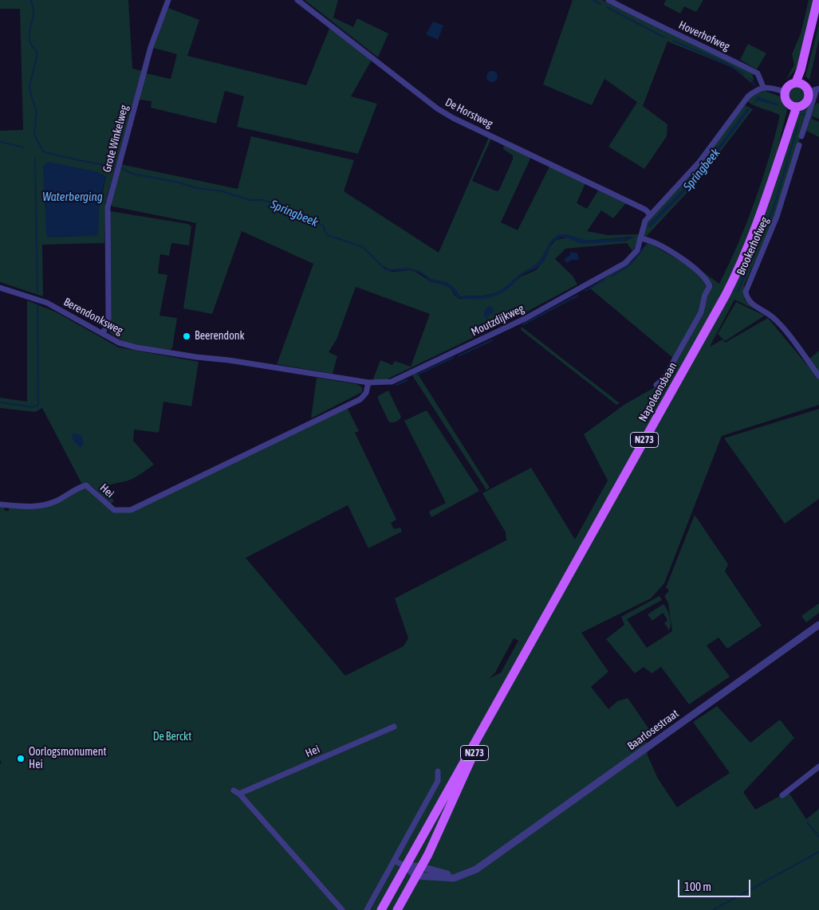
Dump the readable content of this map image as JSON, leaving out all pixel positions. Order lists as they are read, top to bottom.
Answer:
{
  "streets": {
    "main road": ["Napoleonsbaan", "N273"],
    "street": [
      "Hoverhofweg",
      "De Horstweg",
      "Grote Winkelweg",
      "Brookerhofweg",
      "Berendonksweg",
      "Moutzdijkweg",
      "Hei",
      "Baarlosestraat"
    ]
  },
  "crossings": [
    ["Hoverhofweg", "Moutzdijkweg"],
    ["De Horstweg", "Moutzdijkweg"],
    ["Grote Winkelweg", "Berendonksweg"],
    ["Berendonksweg", "Moutzdijkweg"],
    ["Berendonksweg", "Hei"],
    ["Moutzdijkweg", "Hei"],
    ["Napoleonsbaan", "N273"]
  ],
  "water": ["Springbeek", "Waterberging"],
  "parks": ["De Berckt"],
  "places": ["Beerendonk", "Oorlogsmonument Hei"],
  "scale_bar": "100 m"
}
